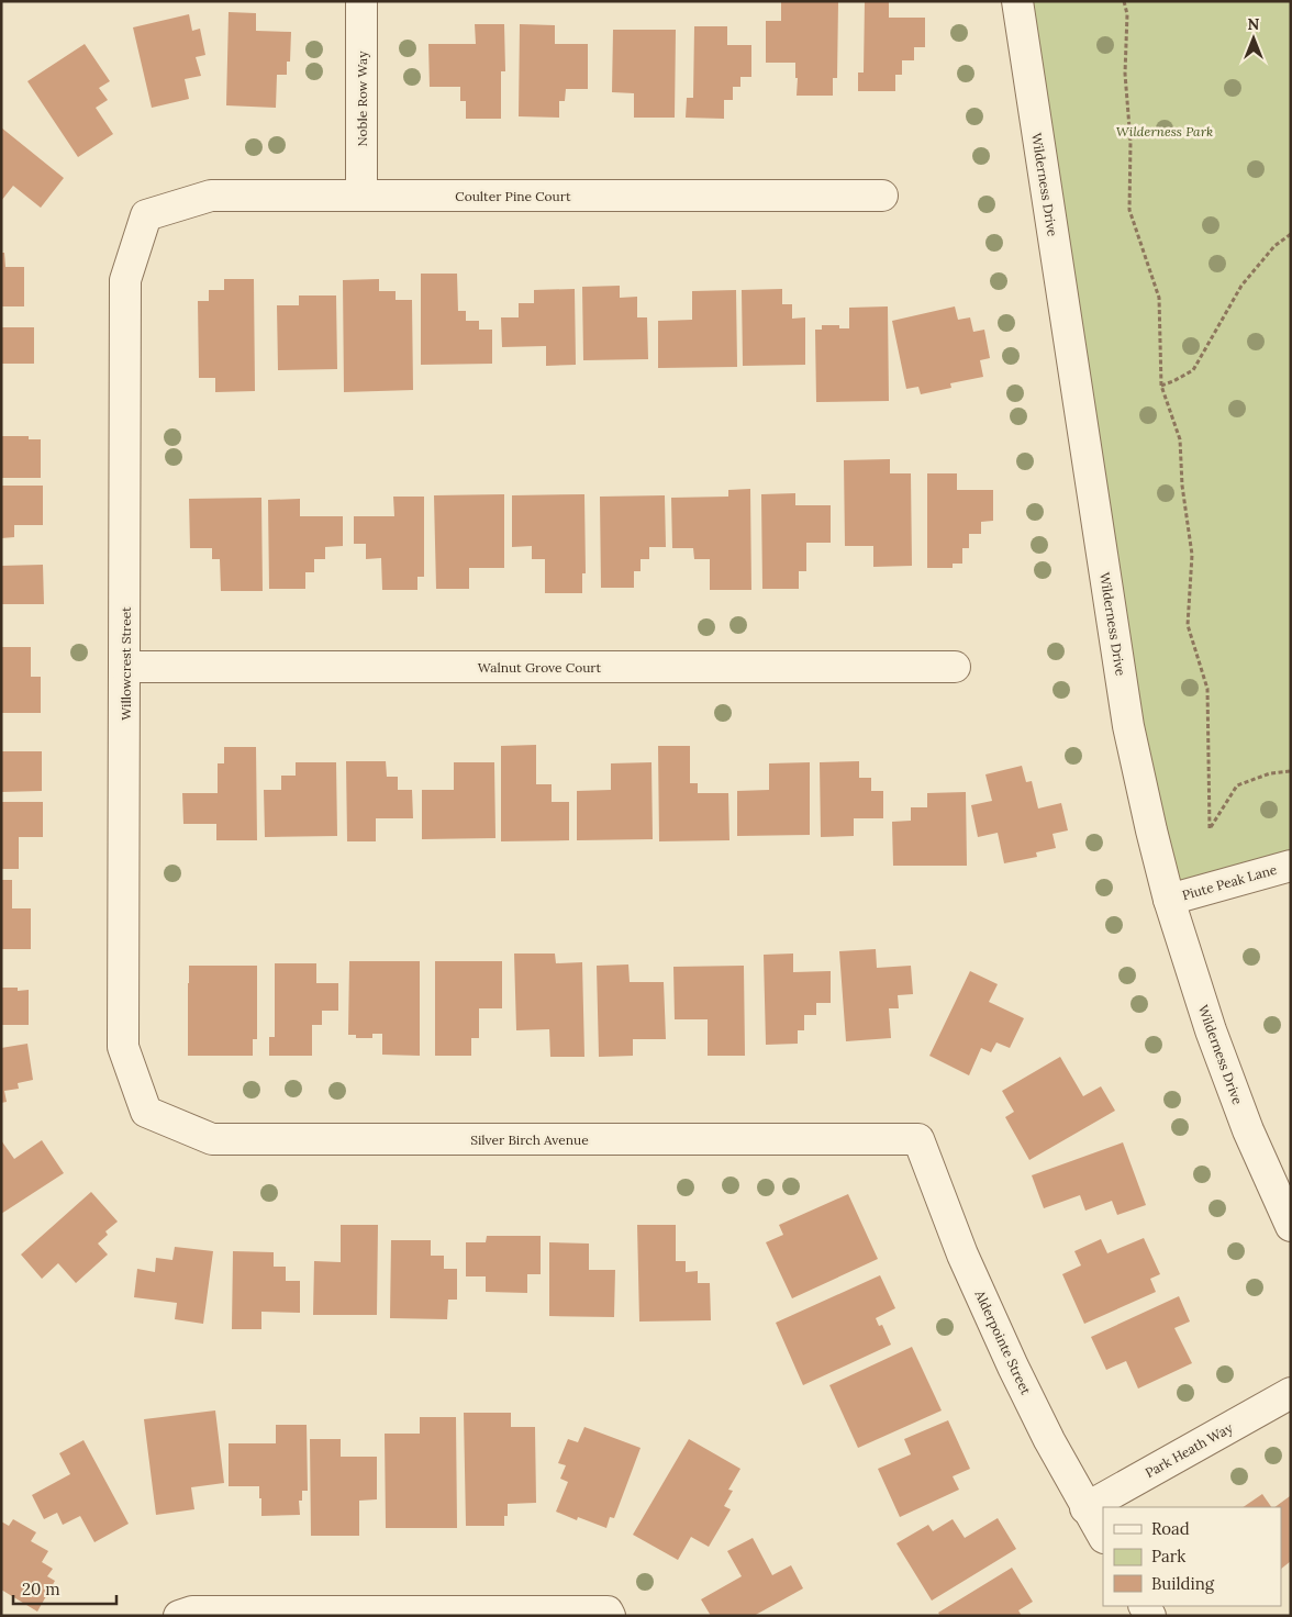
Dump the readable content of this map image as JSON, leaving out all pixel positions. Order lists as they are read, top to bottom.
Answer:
{
  "streets": {
    "street": [
      "Noble Row Way",
      "Wilderness Drive",
      "Coulter Pine Court",
      "Willowcrest Street",
      "Walnut Grove Court",
      "Piute Peak Lane",
      "Silver Birch Avenue",
      "Alderpointe Street",
      "Park Heath Way"
    ]
  },
  "crossings": [
    ["Noble Row Way", "Coulter Pine Court"],
    ["Wilderness Drive", "Piute Peak Lane"],
    ["Coulter Pine Court", "Willowcrest Street"],
    ["Willowcrest Street", "Walnut Grove Court"],
    ["Willowcrest Street", "Silver Birch Avenue"],
    ["Silver Birch Avenue", "Alderpointe Street"],
    ["Alderpointe Street", "Park Heath Way"]
  ],
  "parks": ["Wilderness Park"],
  "legend": ["Road", "Park", "Building"],
  "scale_bar": "20 m",
  "north": "top"
}
